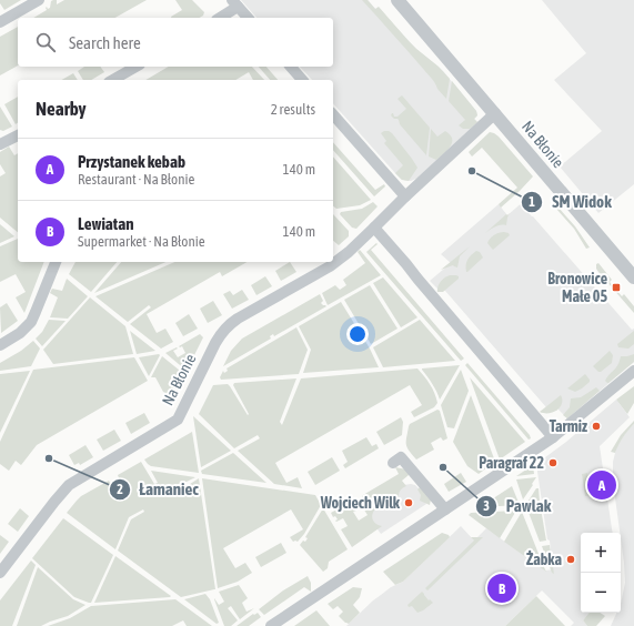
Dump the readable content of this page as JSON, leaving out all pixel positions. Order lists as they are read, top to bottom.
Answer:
{
  "streets": {
    "street": ["Na Błonie"]
  },
  "places": {
    "other": [
      "SM Widok",
      "Tarmiz",
      "Łamaniec",
      "Paragraf 22",
      "Pawlak",
      "Wojciech Wilk",
      "Żabka"
    ],
    "transit": ["Bronowice Małe 05"]
  },
  "page": {
    "search": "Search here",
    "heading": ["Nearby", "2 results"],
    "list": [
      {
        "mark": "A",
        "name": "Przystanek kebab",
        "note": "Restaurant · Na Błonie",
        "value": "140 m"
      },
      {
        "mark": "B",
        "name": "Lewiatan",
        "note": "Supermarket · Na Błonie",
        "value": "140 m"
      }
    ],
    "pins": ["A", "B"],
    "map_buttons": ["+", "−"]
  }
}
